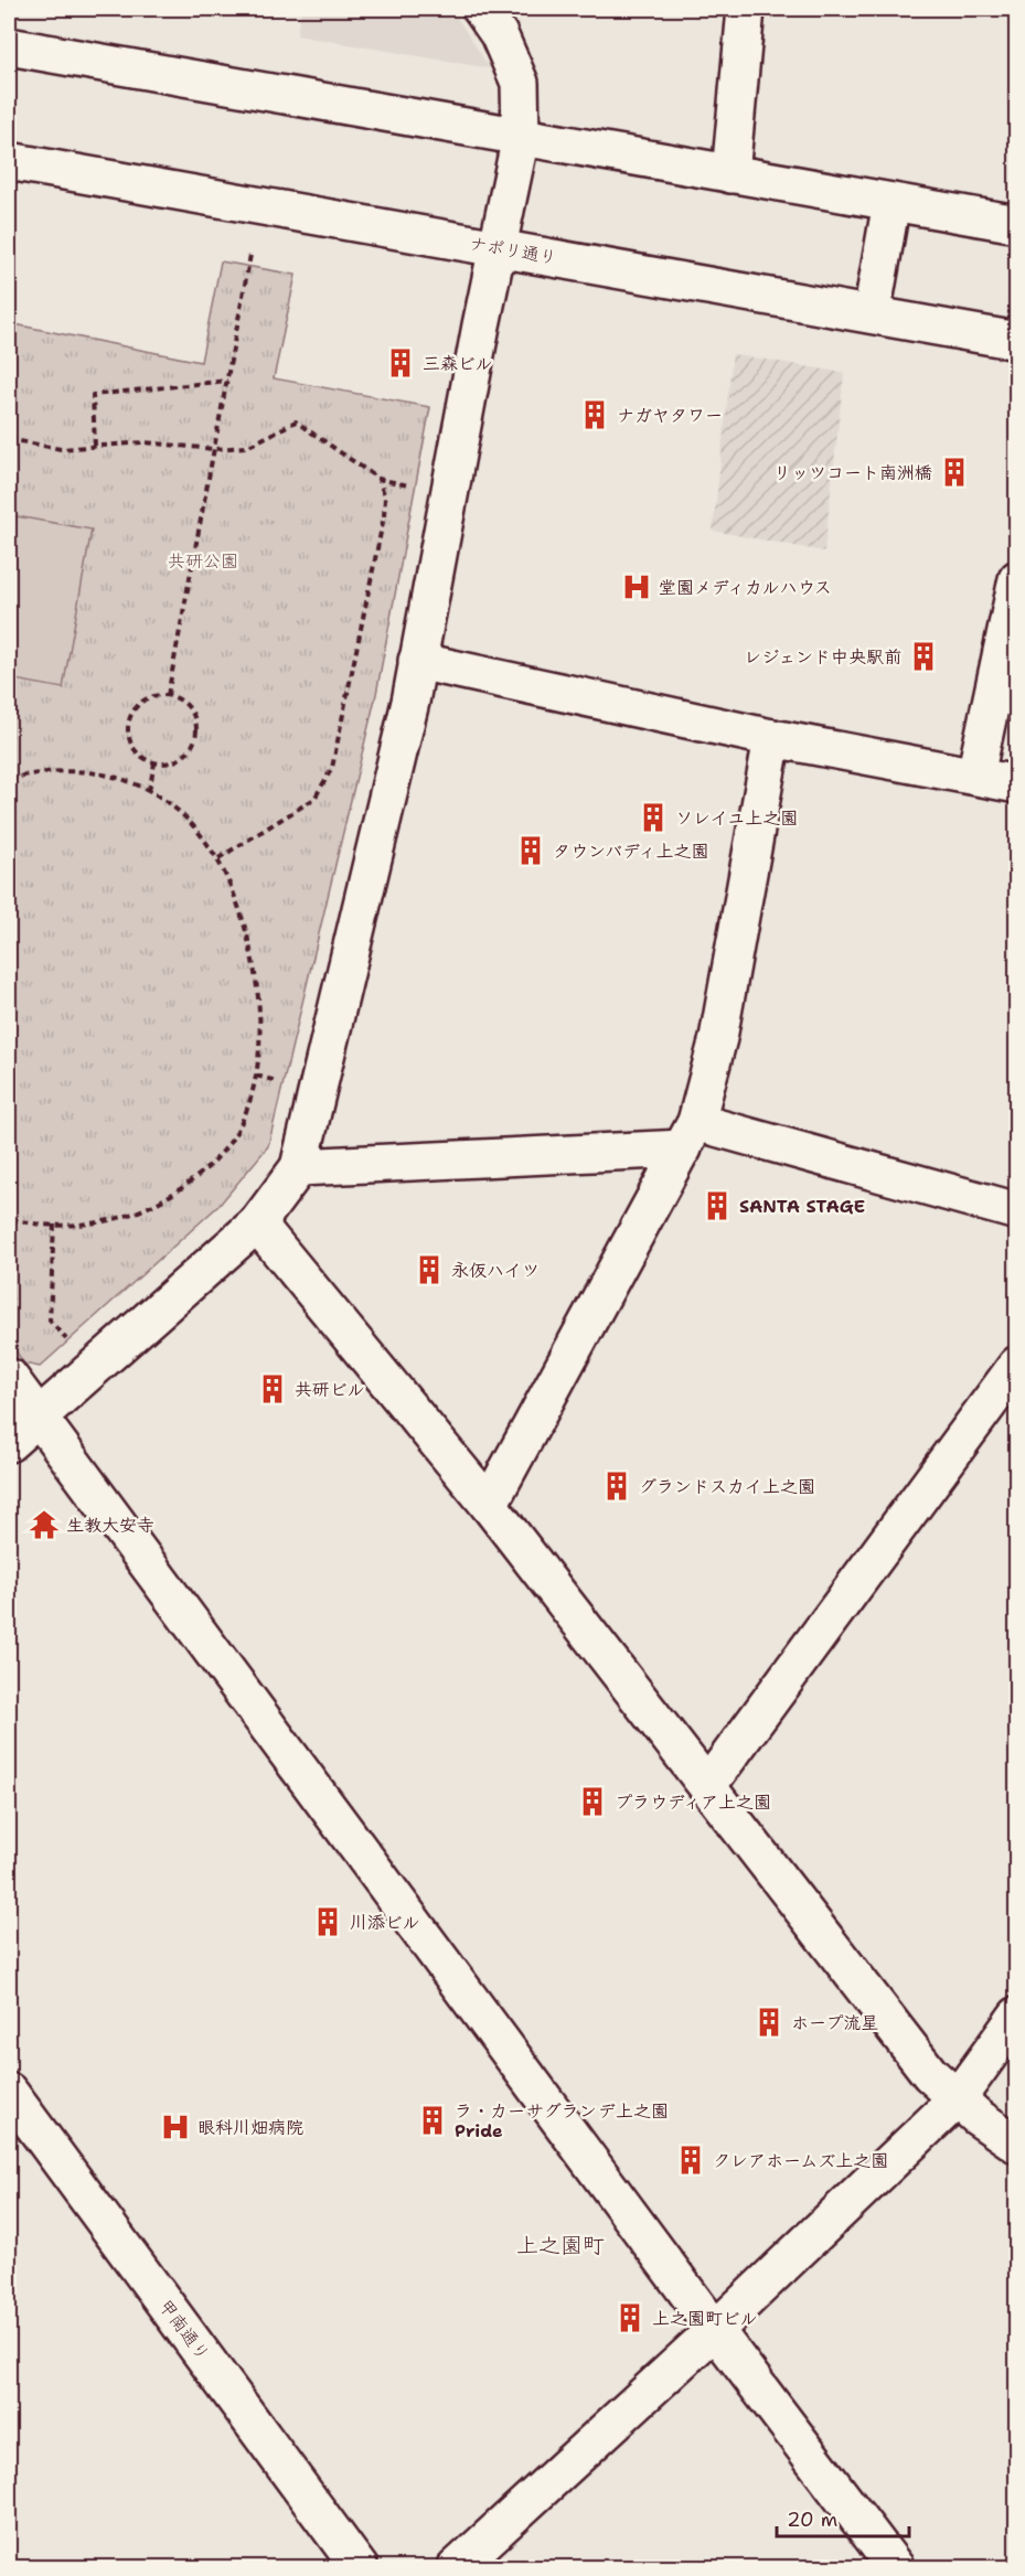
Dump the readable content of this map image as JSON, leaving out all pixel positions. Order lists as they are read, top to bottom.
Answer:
{
  "streets": {
    "street": ["ナポリ通り", "甲南通り"]
  },
  "districts": ["上之園町"],
  "parks": ["共研公園"],
  "places": {
    "building": [
      "三森ビル",
      "ナガヤタワー",
      "リッツコート南洲橋",
      "レジェンド中央駅前",
      "ソレイユ上之園",
      "タウンバディ上之園",
      "SANTA STAGE",
      "永仮ハイツ",
      "共研ビル",
      "グランドスカイ上之園",
      "プラウディア上之園",
      "川添ビル",
      "ホープ流星",
      "ラ・カーサグランデ上之園 Pride",
      "クレアホームズ上之園",
      "上之園町ビル"
    ],
    "hospital": ["堂園メディカルハウス", "眼科川畑病院"],
    "temple": ["生教大安寺"]
  },
  "scale_bar": "20 m"
}
